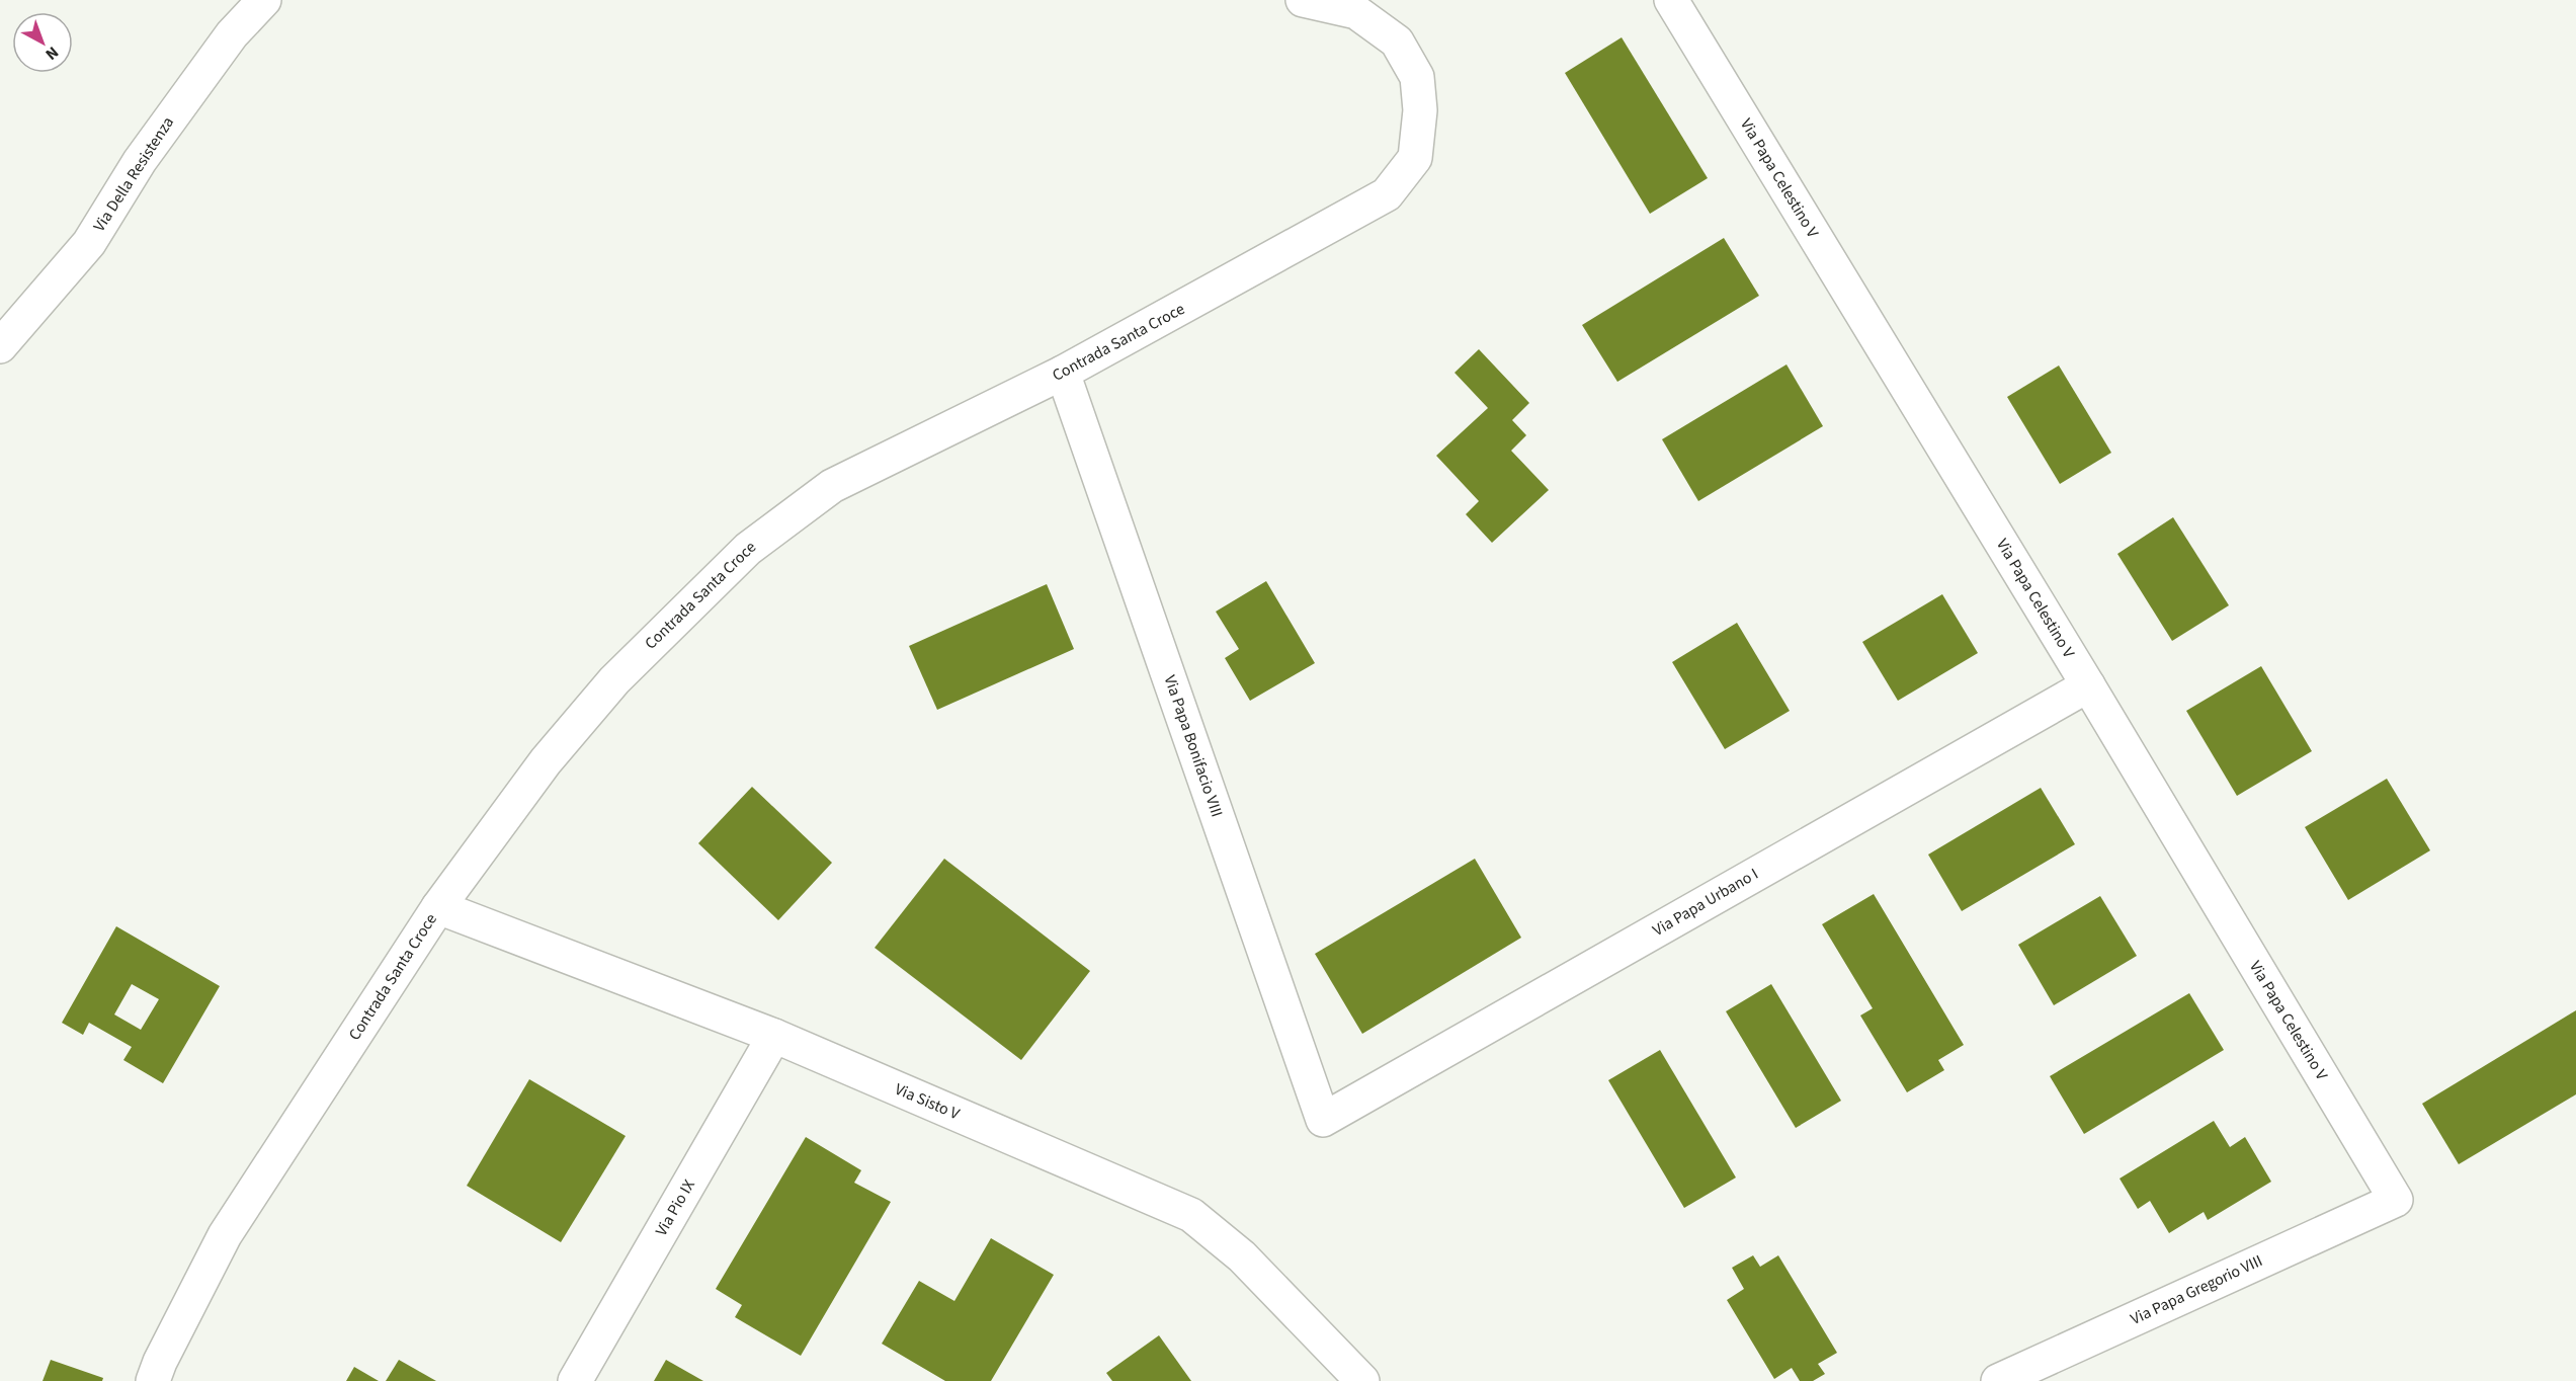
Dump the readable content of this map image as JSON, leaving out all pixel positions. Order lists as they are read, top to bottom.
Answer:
{
  "streets": {
    "street": [
      "Via Della Resistenza",
      "Via Papa Celestino V",
      "Contrada Santa Croce",
      "Via Papa Bonifacio VIII",
      "Via Papa Urbano I",
      "Via Sisto V",
      "Via Pio IX",
      "Via Papa Gregorio VIII"
    ]
  },
  "crossings": [
    ["Via Papa Celestino V", "Via Papa Urbano I"],
    ["Via Papa Celestino V", "Via Papa Gregorio VIII"],
    ["Contrada Santa Croce", "Via Papa Bonifacio VIII"],
    ["Contrada Santa Croce", "Via Sisto V"],
    ["Via Papa Bonifacio VIII", "Via Papa Urbano I"],
    ["Via Sisto V", "Via Pio IX"]
  ],
  "north": "bottom right"
}
